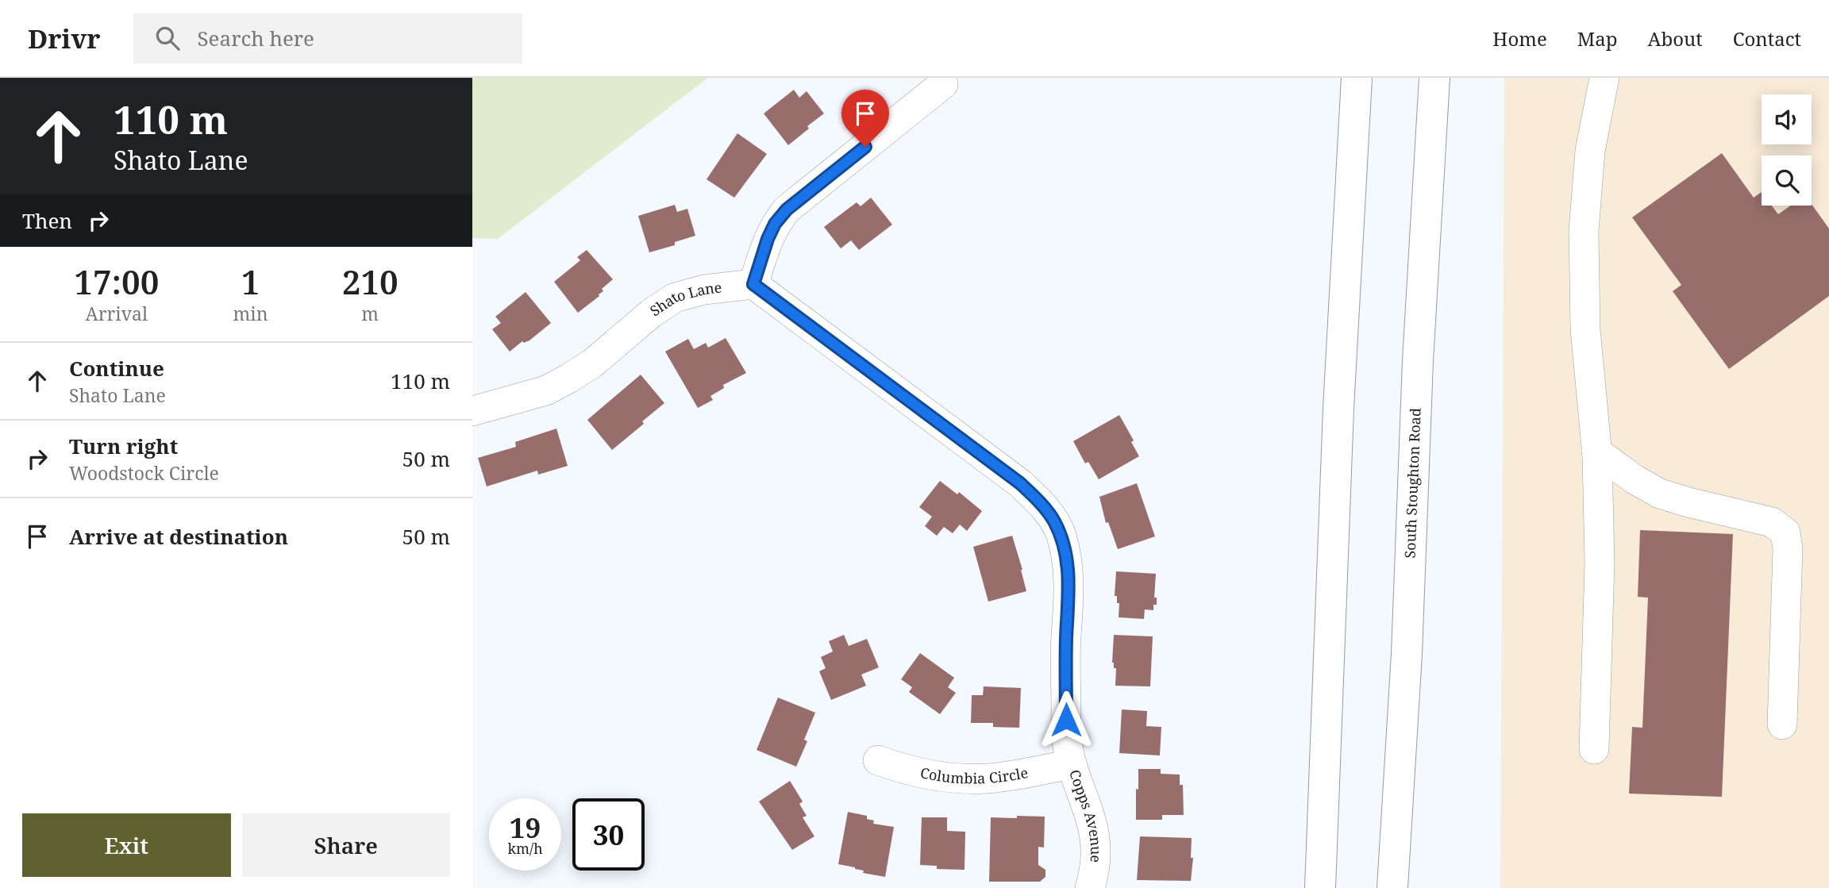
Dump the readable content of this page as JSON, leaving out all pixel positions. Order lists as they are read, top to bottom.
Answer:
{
  "streets": {
    "main road": ["South Stoughton Road"],
    "street": ["Shato Lane", "Columbia Circle", "Copps Avenue"]
  },
  "crossings": [
    ["Shato Lane", "Copps Avenue"],
    ["Columbia Circle", "Copps Avenue"]
  ],
  "page": {
    "header": "Drivr",
    "search": "Search here",
    "nav": [
      "Home",
      "Map",
      "About",
      "Contact"
    ],
    "turn": ["110 m", "Shato Lane"],
    "then": "Then",
    "eta": [
      "17:00",
      "Arrival",
      "1",
      "min",
      "210",
      "m"
    ],
    "list": [
      {
        "name": "Continue",
        "note": "Shato Lane",
        "value": "110 m"
      },
      {
        "name": "Turn right",
        "note": "Woodstock Circle",
        "value": "50 m"
      },
      {
        "name": "Arrive at destination",
        "value": "50 m"
      }
    ],
    "speed": "19 km/h",
    "limit": "30",
    "buttons": ["Exit", "Share"]
  }
}
